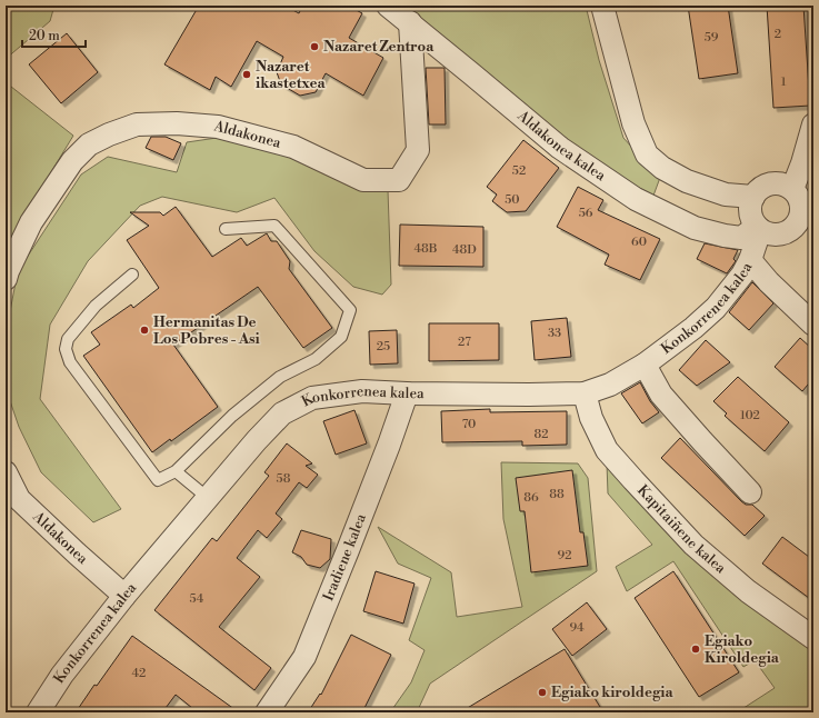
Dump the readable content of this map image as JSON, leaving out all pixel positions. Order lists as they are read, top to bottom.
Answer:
{
  "streets": {
    "street": [
      "Aldakonea",
      "Aldakonea kalea",
      "Konkorrenea kalea",
      "Kapitaiñene kalea",
      "Iradiene kalea"
    ]
  },
  "crossings": [
    ["Aldakonea", "Aldakonea kalea"],
    ["Aldakonea", "Konkorrenea kalea"],
    ["Aldakonea kalea", "Konkorrenea kalea"],
    ["Konkorrenea kalea", "Kapitaiñene kalea"],
    ["Konkorrenea kalea", "Iradiene kalea"]
  ],
  "places": [
    "Nazaret Zentroa",
    "Nazaret ikastetxea",
    "Hermanitas De Los Pobres - Asi",
    "Egiako Kiroldegia",
    "Egiako kiroldegia"
  ],
  "house_numbers": [
    "2",
    "59",
    "1",
    "52",
    "50",
    "56",
    "60",
    "48B",
    "48D",
    "33",
    "27",
    "25",
    "102",
    "70",
    "82",
    "58",
    "88",
    "86",
    "92",
    "54",
    "94",
    "42"
  ],
  "scale_bar": "20 m"
}
